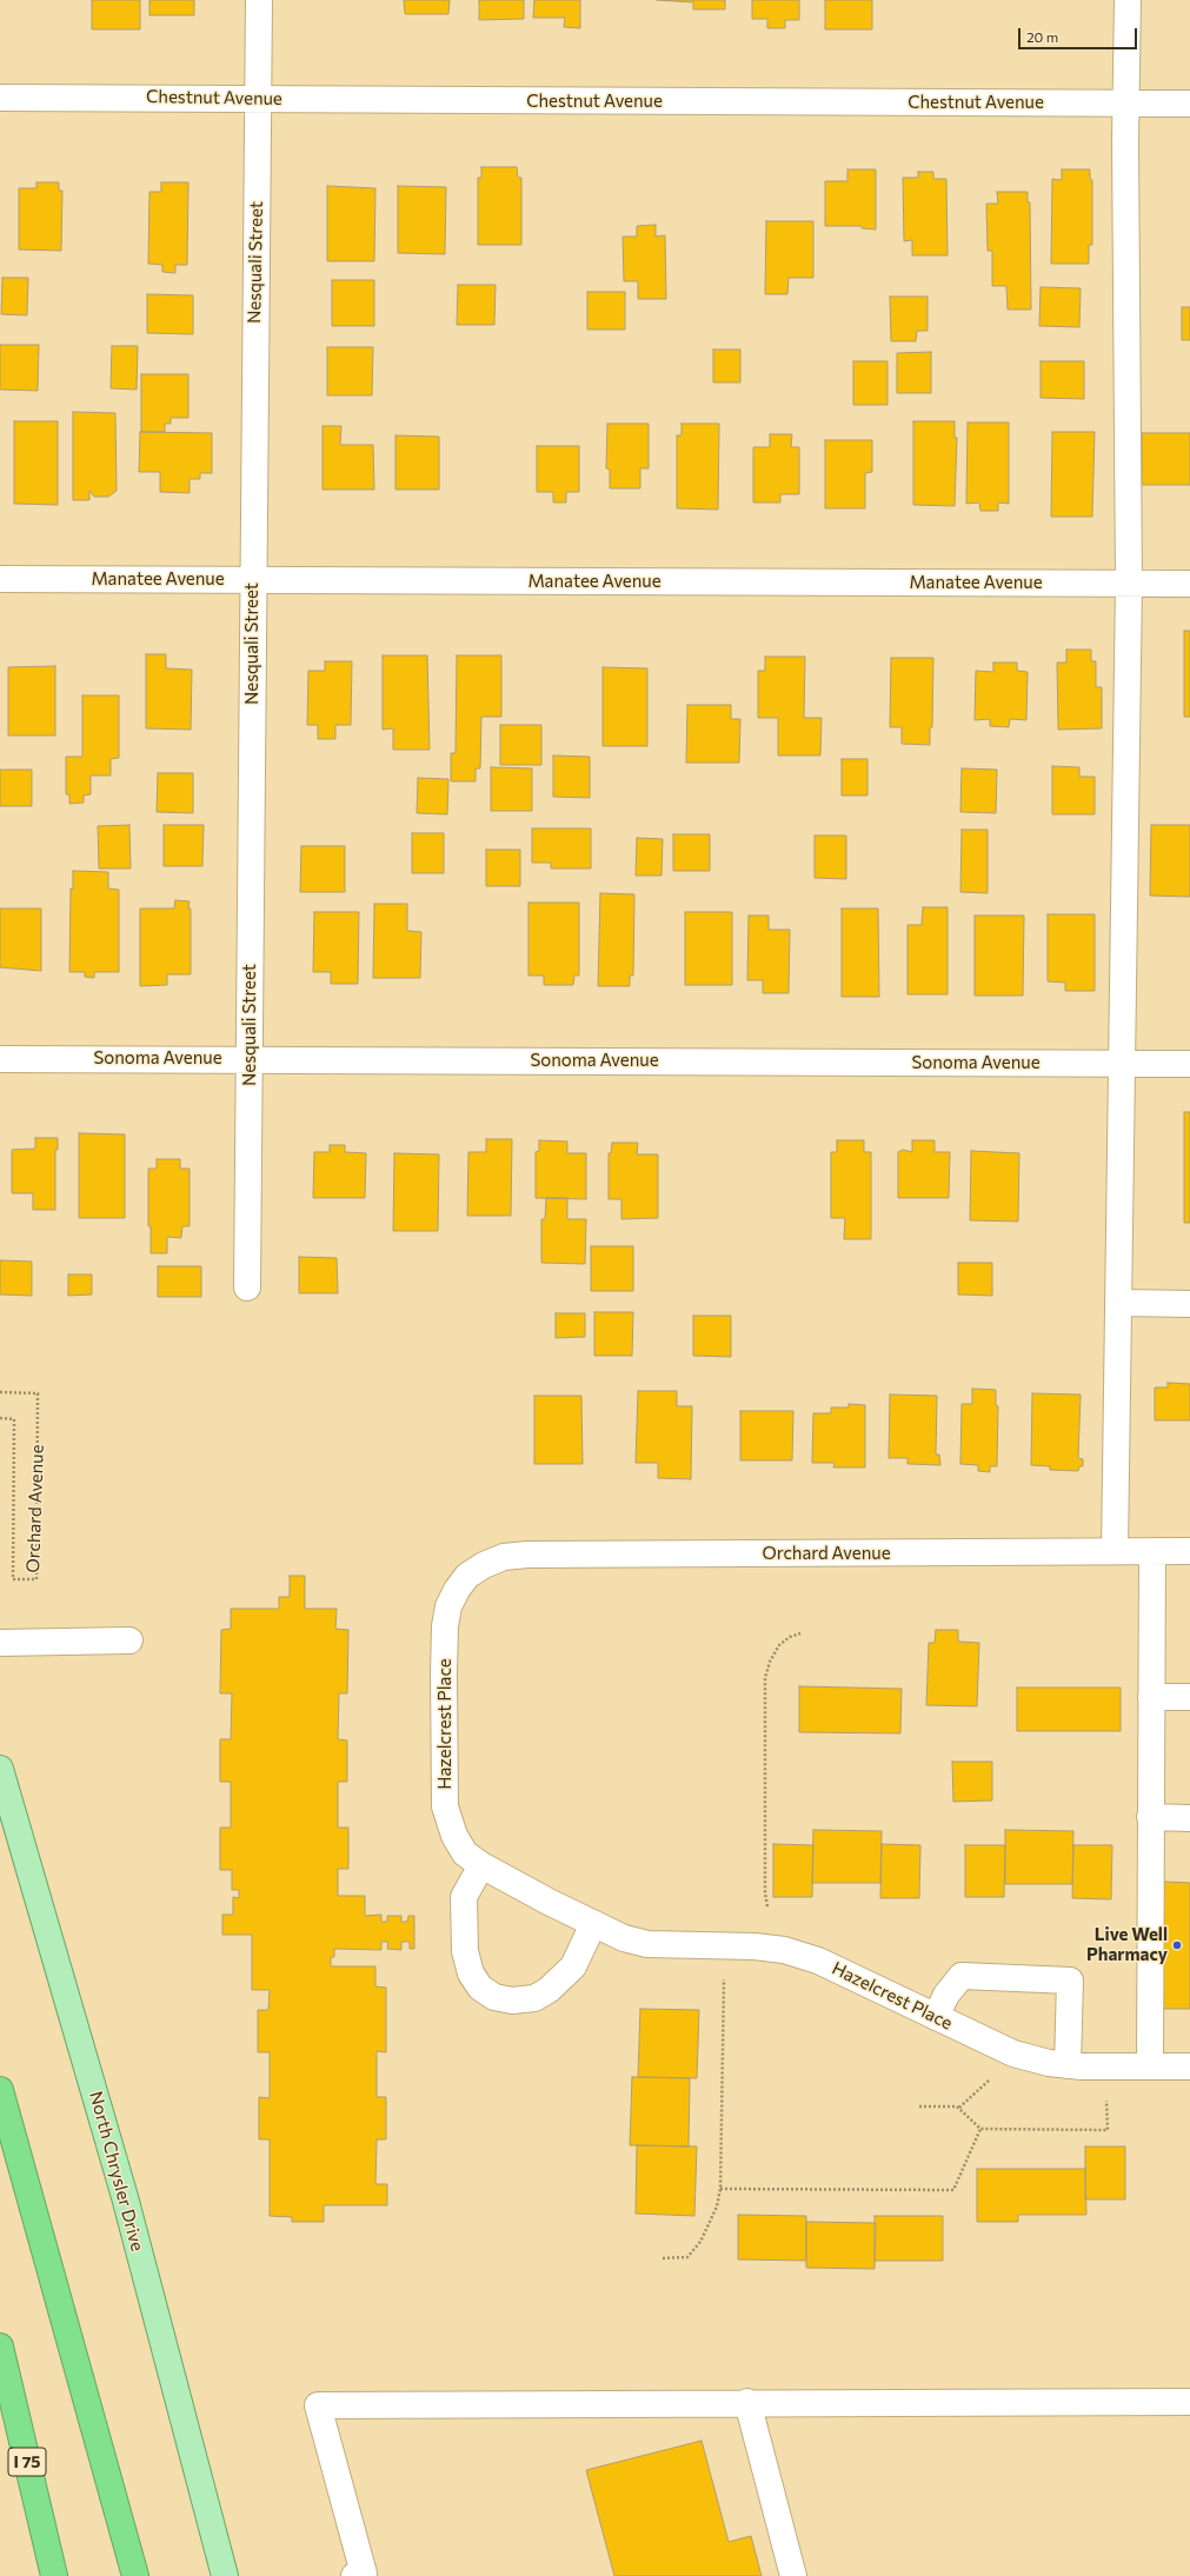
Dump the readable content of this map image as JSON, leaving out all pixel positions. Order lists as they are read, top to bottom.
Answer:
{
  "streets": {
    "highway": ["I 75"],
    "main road": ["North Chrysler Drive"],
    "street": [
      "Chestnut Avenue",
      "Nesquali Street",
      "Manatee Avenue",
      "Sonoma Avenue",
      "Orchard Avenue",
      "Hazelcrest Place"
    ]
  },
  "crossings": [
    ["Chestnut Avenue", "Nesquali Street"],
    ["Nesquali Street", "Manatee Avenue"],
    ["Nesquali Street", "Sonoma Avenue"],
    ["Orchard Avenue", "Hazelcrest Place"]
  ],
  "places": ["Live Well Pharmacy"],
  "scale_bar": "20 m"
}
